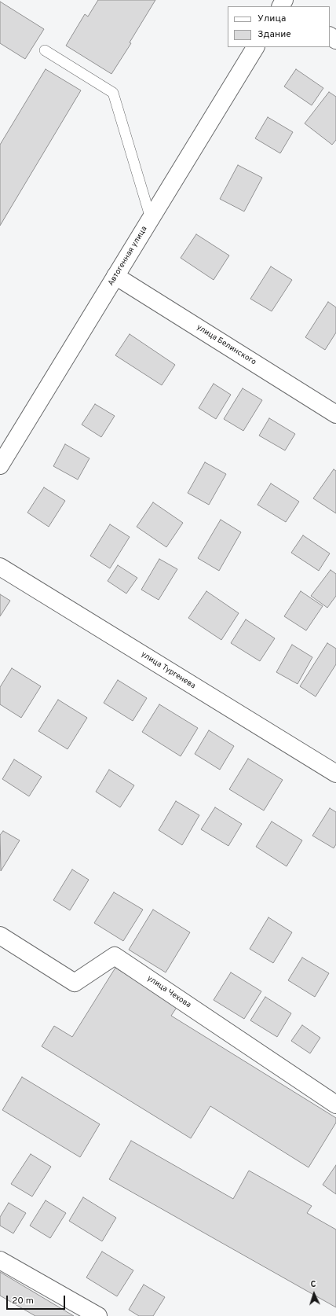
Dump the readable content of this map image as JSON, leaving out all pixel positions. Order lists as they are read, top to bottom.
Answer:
{
  "streets": {
    "street": [
      "Автогенная улица",
      "улица Белинского",
      "улица Тургенева",
      "улица Чехова"
    ]
  },
  "crossings": [
    ["Автогенная улица", "улица Белинского"]
  ],
  "legend": ["Улица", "Здание"],
  "scale_bar": "20 m",
  "north": "top"
}
